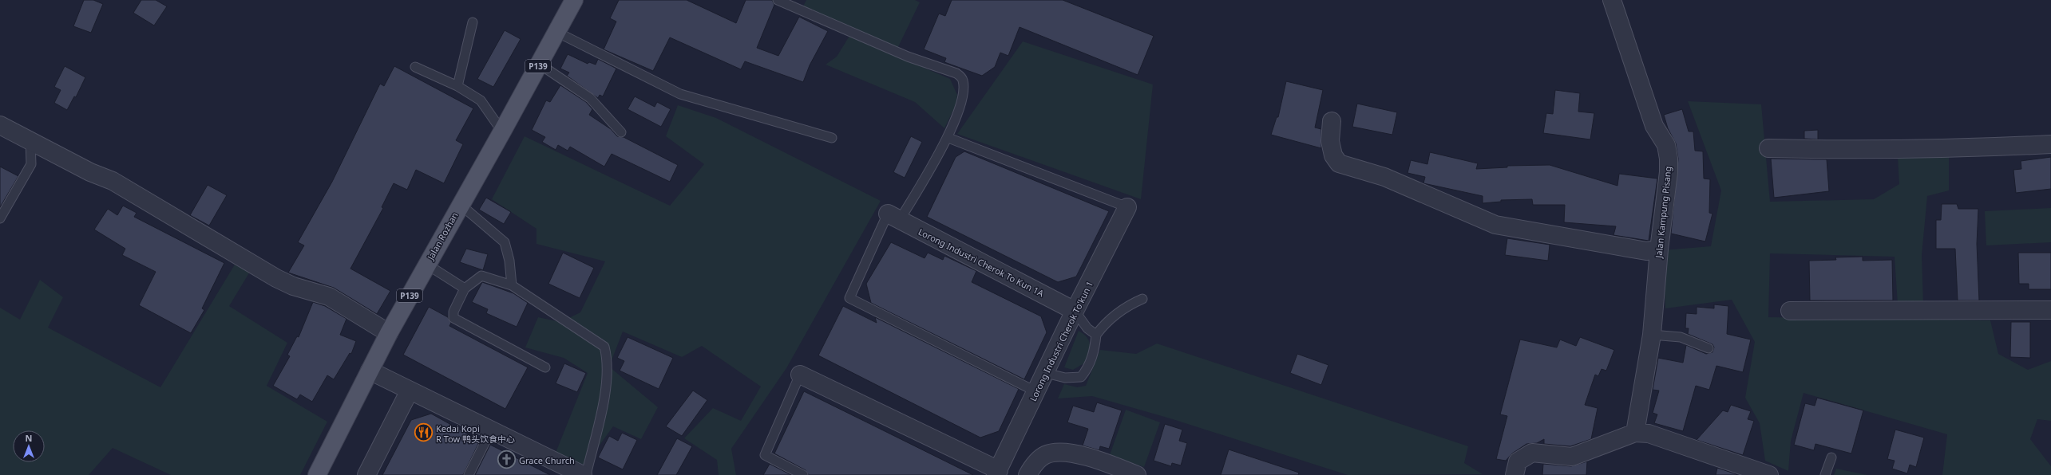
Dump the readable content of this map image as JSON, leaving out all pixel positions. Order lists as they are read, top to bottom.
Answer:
{
  "streets": {
    "main road": ["P139", "Jalan Rozhan"],
    "street": ["Jalan Kampung Pisang", "Lorong Industri Cherok To Kun 1A", "Lorong Industri Cherok To'kun 1"]
  },
  "crossings": [
    ["Lorong Industri Cherok To Kun 1A", "Lorong Industri Cherok To'kun 1"]
  ],
  "places": {
    "restaurant": ["Kedai Kopi R Tow 鸭头饮食中心"],
    "church": ["Grace Church"]
  },
  "north": "top"
}
